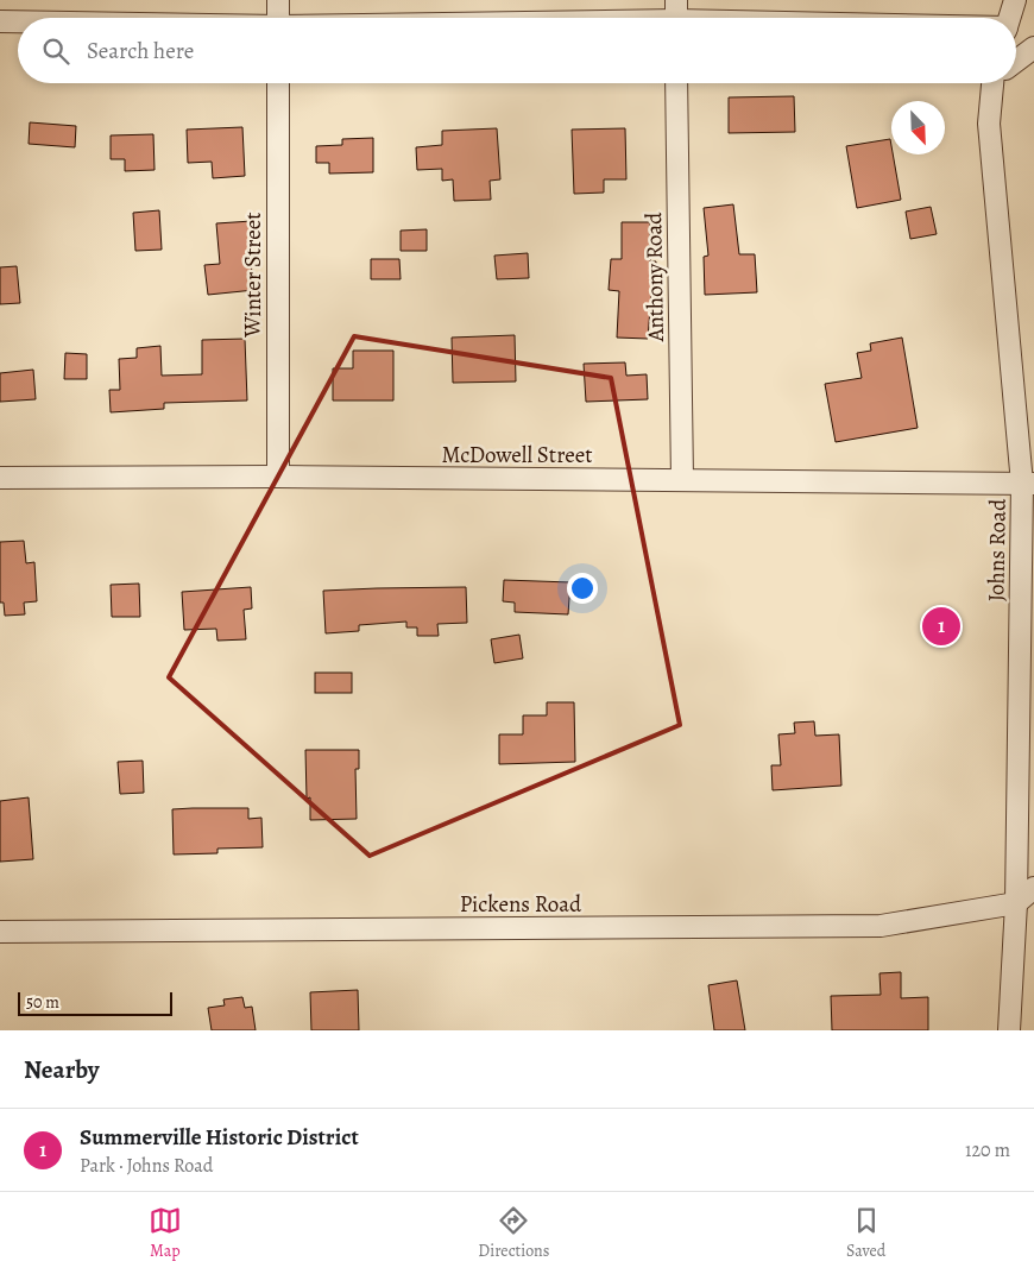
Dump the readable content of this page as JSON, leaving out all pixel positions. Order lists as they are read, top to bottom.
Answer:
{
  "streets": {
    "street": [
      "Winter Street",
      "Anthony Road",
      "McDowell Street",
      "Johns Road",
      "Pickens Road"
    ]
  },
  "crossings": [
    ["Winter Street", "McDowell Street"],
    ["Anthony Road", "McDowell Street"],
    ["McDowell Street", "Johns Road"],
    ["Johns Road", "Pickens Road"]
  ],
  "scale_bar": "50 m",
  "north": "bottom right",
  "page": {
    "search": "Search here",
    "pins": "1",
    "scale": "50 m",
    "heading": "Nearby",
    "list": [
      {
        "mark": "1",
        "name": "Summerville Historic District",
        "note": "Park · Johns Road",
        "value": "120 m"
      }
    ],
    "nav": ["Map", "Directions", "Saved"]
  }
}
